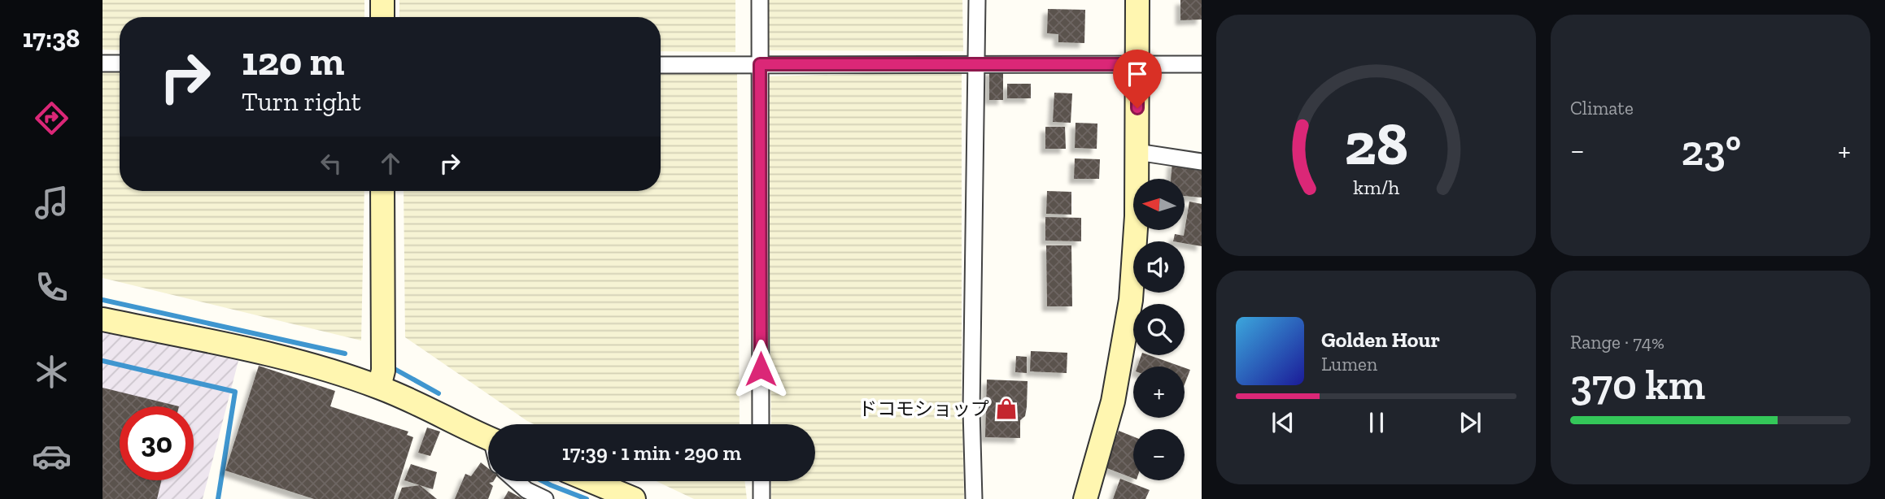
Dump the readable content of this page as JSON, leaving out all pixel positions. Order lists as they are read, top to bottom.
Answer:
{
  "places": {
    "shop": ["ドコモショップ"]
  },
  "north": "left",
  "page": {
    "tabs": "17:38",
    "tile": [
      "Climate",
      ["Range · 74%", "370 km"]
    ],
    "turn": ["120 m", "Turn right"],
    "heat": ["−", "23°", "+"],
    "map_buttons": ["+", "−"],
    "song": ["Golden Hour", "Lumen"],
    "limit": "30",
    "trip": "17:39 · 1 min · 290 m",
    "gauge": ["28", "km/h"]
  }
}
